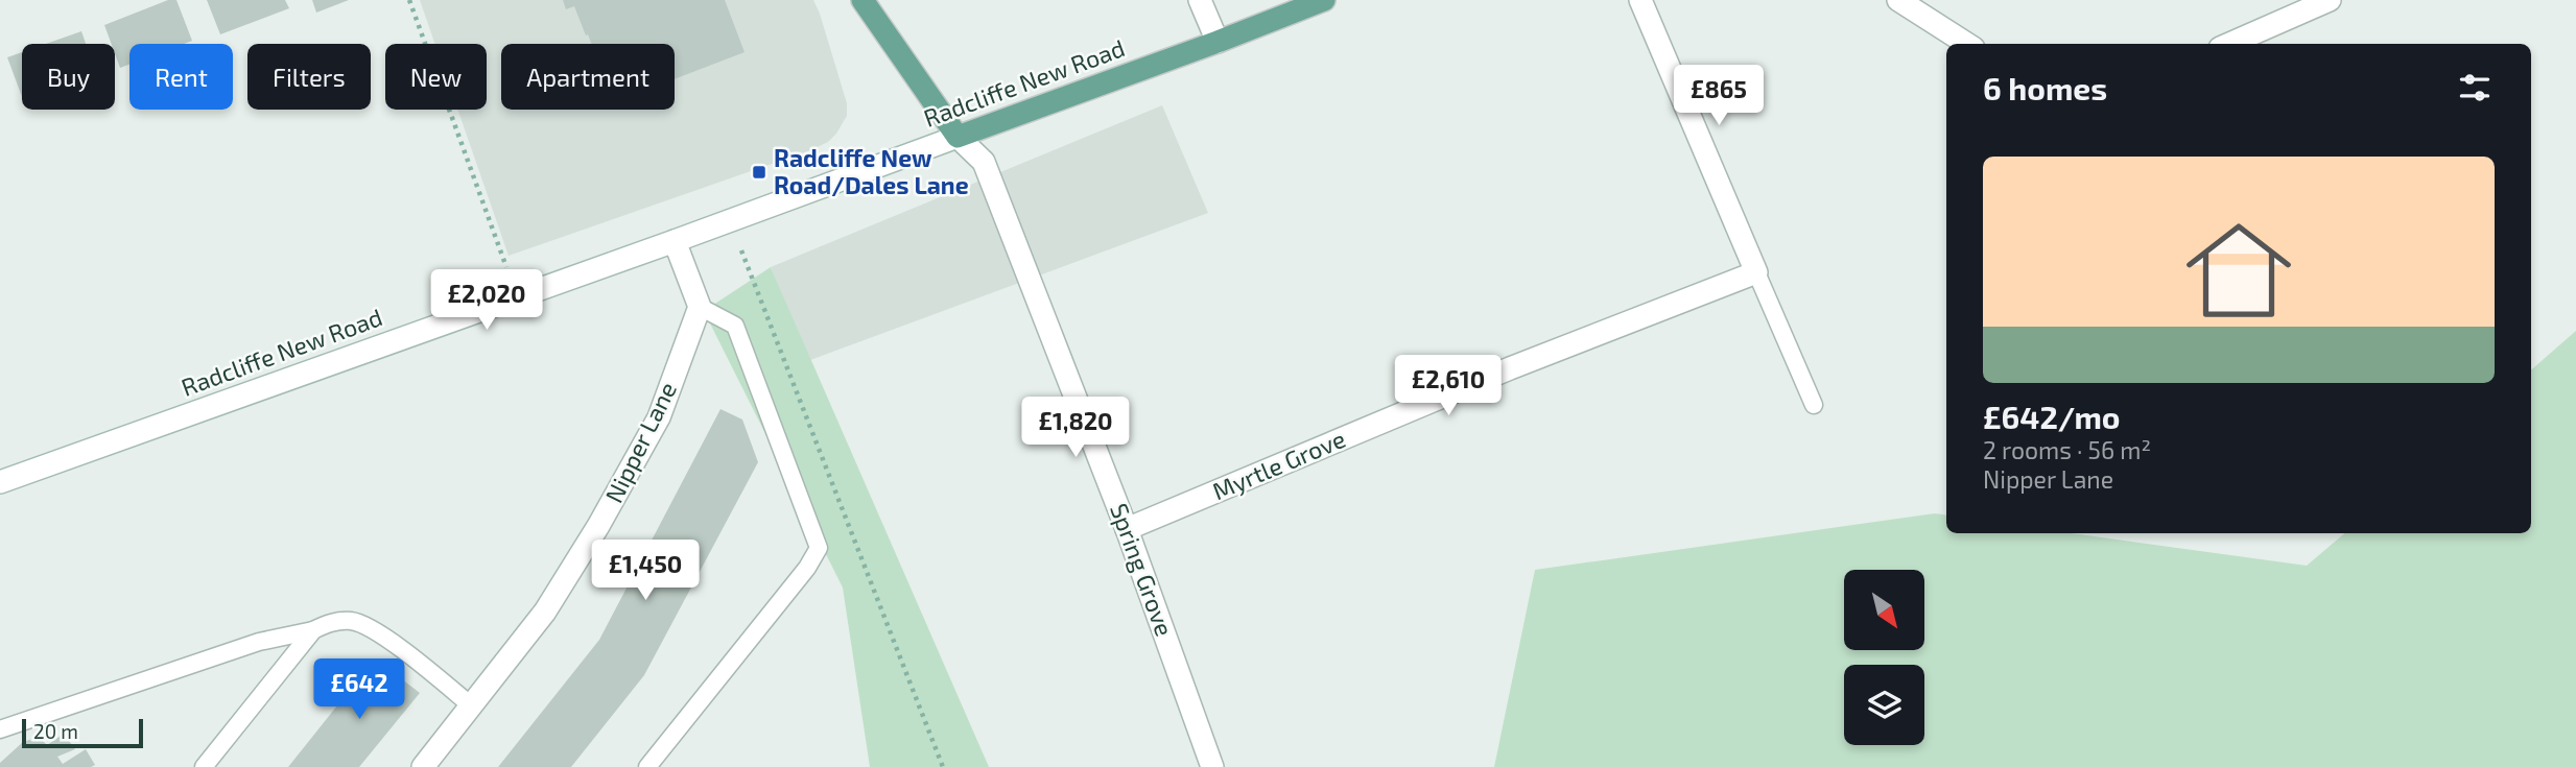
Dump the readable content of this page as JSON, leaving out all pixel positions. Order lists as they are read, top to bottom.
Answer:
{
  "streets": {
    "main road": ["Radcliffe New Road"],
    "street": ["Nipper Lane", "Myrtle Grove", "Spring Grove"]
  },
  "crossings": [
    ["Radcliffe New Road", "Spring Grove"],
    ["Myrtle Grove", "Spring Grove"]
  ],
  "places": {
    "transit": ["Radcliffe New Road/Dales Lane"]
  },
  "scale_bar": "20 m",
  "north": "bottom right",
  "page": {
    "chip": [
      "Buy",
      "Rent",
      "Filters",
      "New",
      "Apartment"
    ],
    "heading": "6 homes",
    "price": [
      "£865",
      "£2,020",
      "£2,610",
      "£1,820",
      "£1,450",
      "£642"
    ],
    "list": [
      {
        "name": "£642/mo",
        "note": "2 rooms · 56 m² · Nipper Lane"
      }
    ],
    "scale": "20 m"
  }
}
